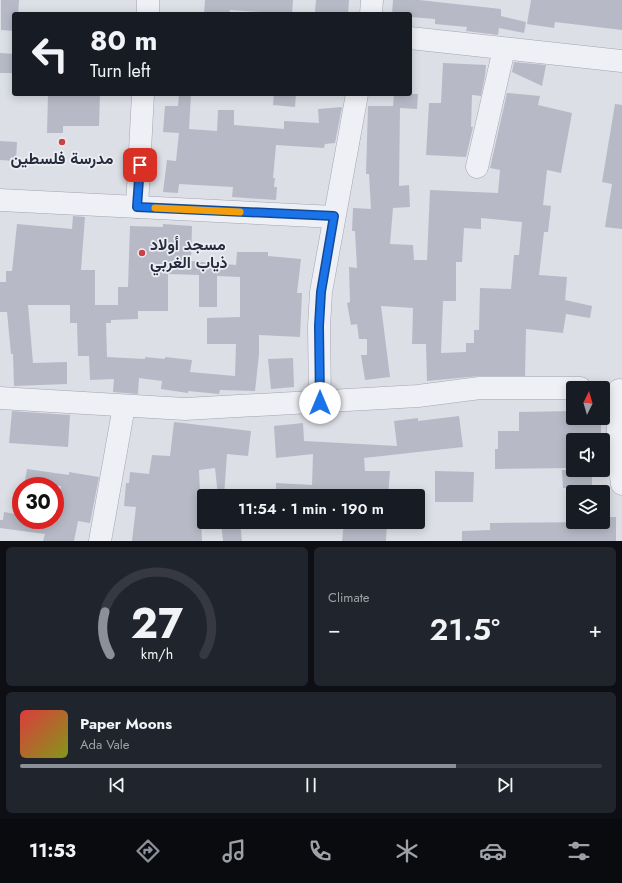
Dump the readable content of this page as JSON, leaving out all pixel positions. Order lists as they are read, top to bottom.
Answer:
{
  "places": ["مدرسة فلسطين", "مسجد أولاد ذياب الغربي"],
  "north": "top",
  "page": {
    "turn": ["80 m", "Turn left"],
    "limit": "30",
    "trip": "11:54 · 1 min · 190 m",
    "tile": "Climate",
    "heat": ["−", "21.5°", "+"],
    "song": ["Paper Moons", "Ada Vale"],
    "tabs": "11:53",
    "gauge": ["27", "km/h"]
  }
}
